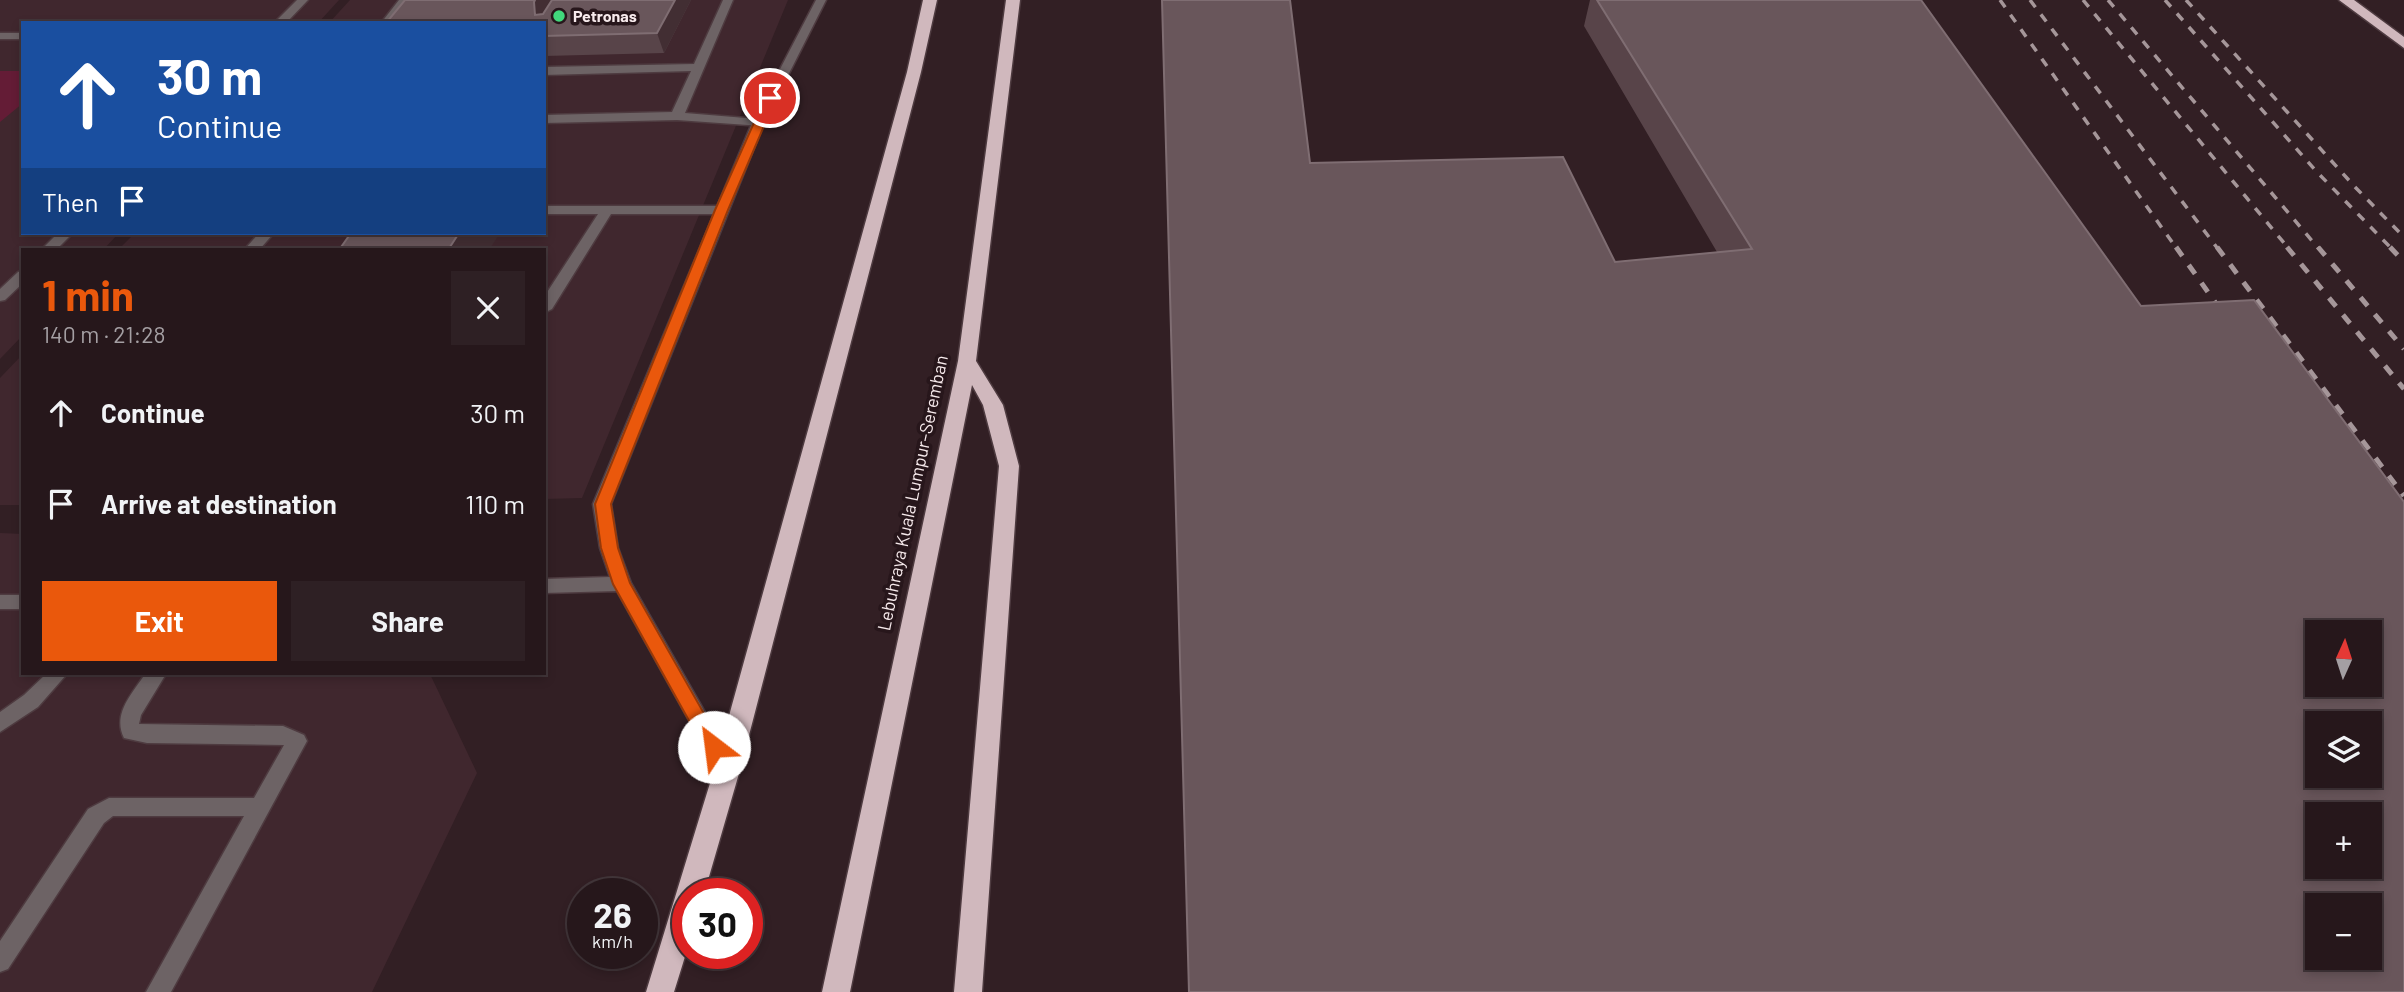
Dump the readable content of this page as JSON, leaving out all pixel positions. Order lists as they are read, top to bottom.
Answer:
{
  "streets": {
    "highway": ["Lebuhraya Kuala Lumpur–Seremban"]
  },
  "places": ["Petronas"],
  "north": "top",
  "page": {
    "turn": ["30 m", "Continue"],
    "then": "Then",
    "heading": ["1 min", "140 m · 21:28"],
    "list": [
      {
        "name": "Continue",
        "value": "30 m"
      },
      {
        "name": "Arrive at destination",
        "value": "110 m"
      }
    ],
    "buttons": ["Exit", "Share"],
    "map_buttons": ["+", "−"],
    "speed": "26 km/h",
    "limit": "30"
  }
}
